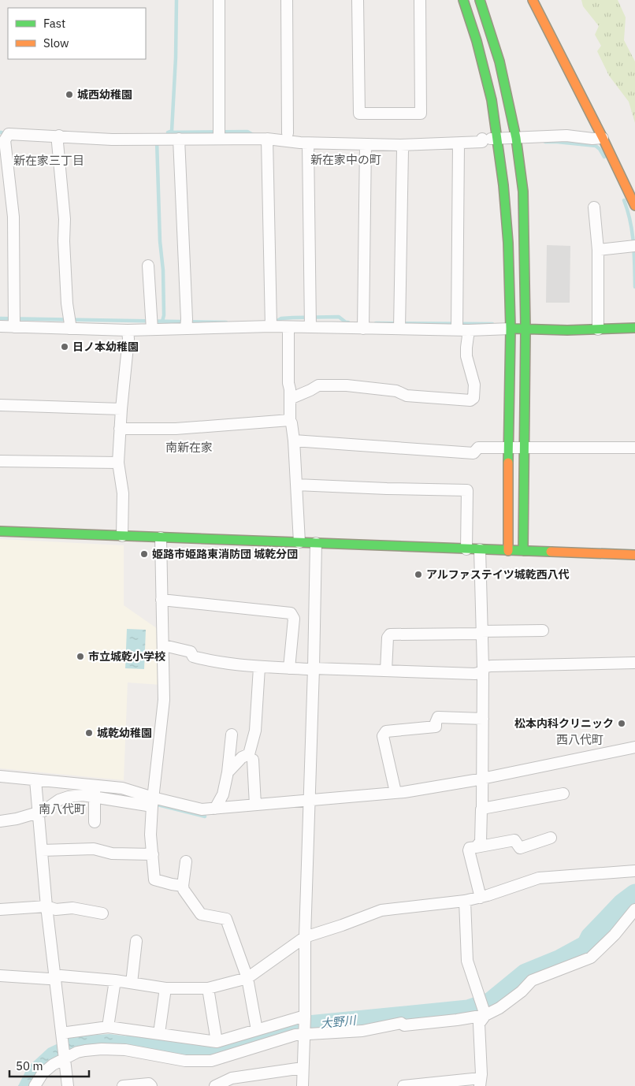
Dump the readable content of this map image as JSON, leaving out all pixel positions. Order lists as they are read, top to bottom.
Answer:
{
  "districts": [
    "新在家中の町",
    "新在家三丁目",
    "南新在家",
    "西八代町",
    "南八代町"
  ],
  "water": ["大野川"],
  "places": [
    "城西幼稚園",
    "日ノ本幼稚園",
    "姫路市姫路東消防団 城乾分団",
    "アルファステイツ城乾西八代",
    "市立城乾小学校",
    "松本内科クリニック",
    "城乾幼稚園"
  ],
  "legend": ["Fast", "Slow"],
  "scale_bar": "50 m"
}
